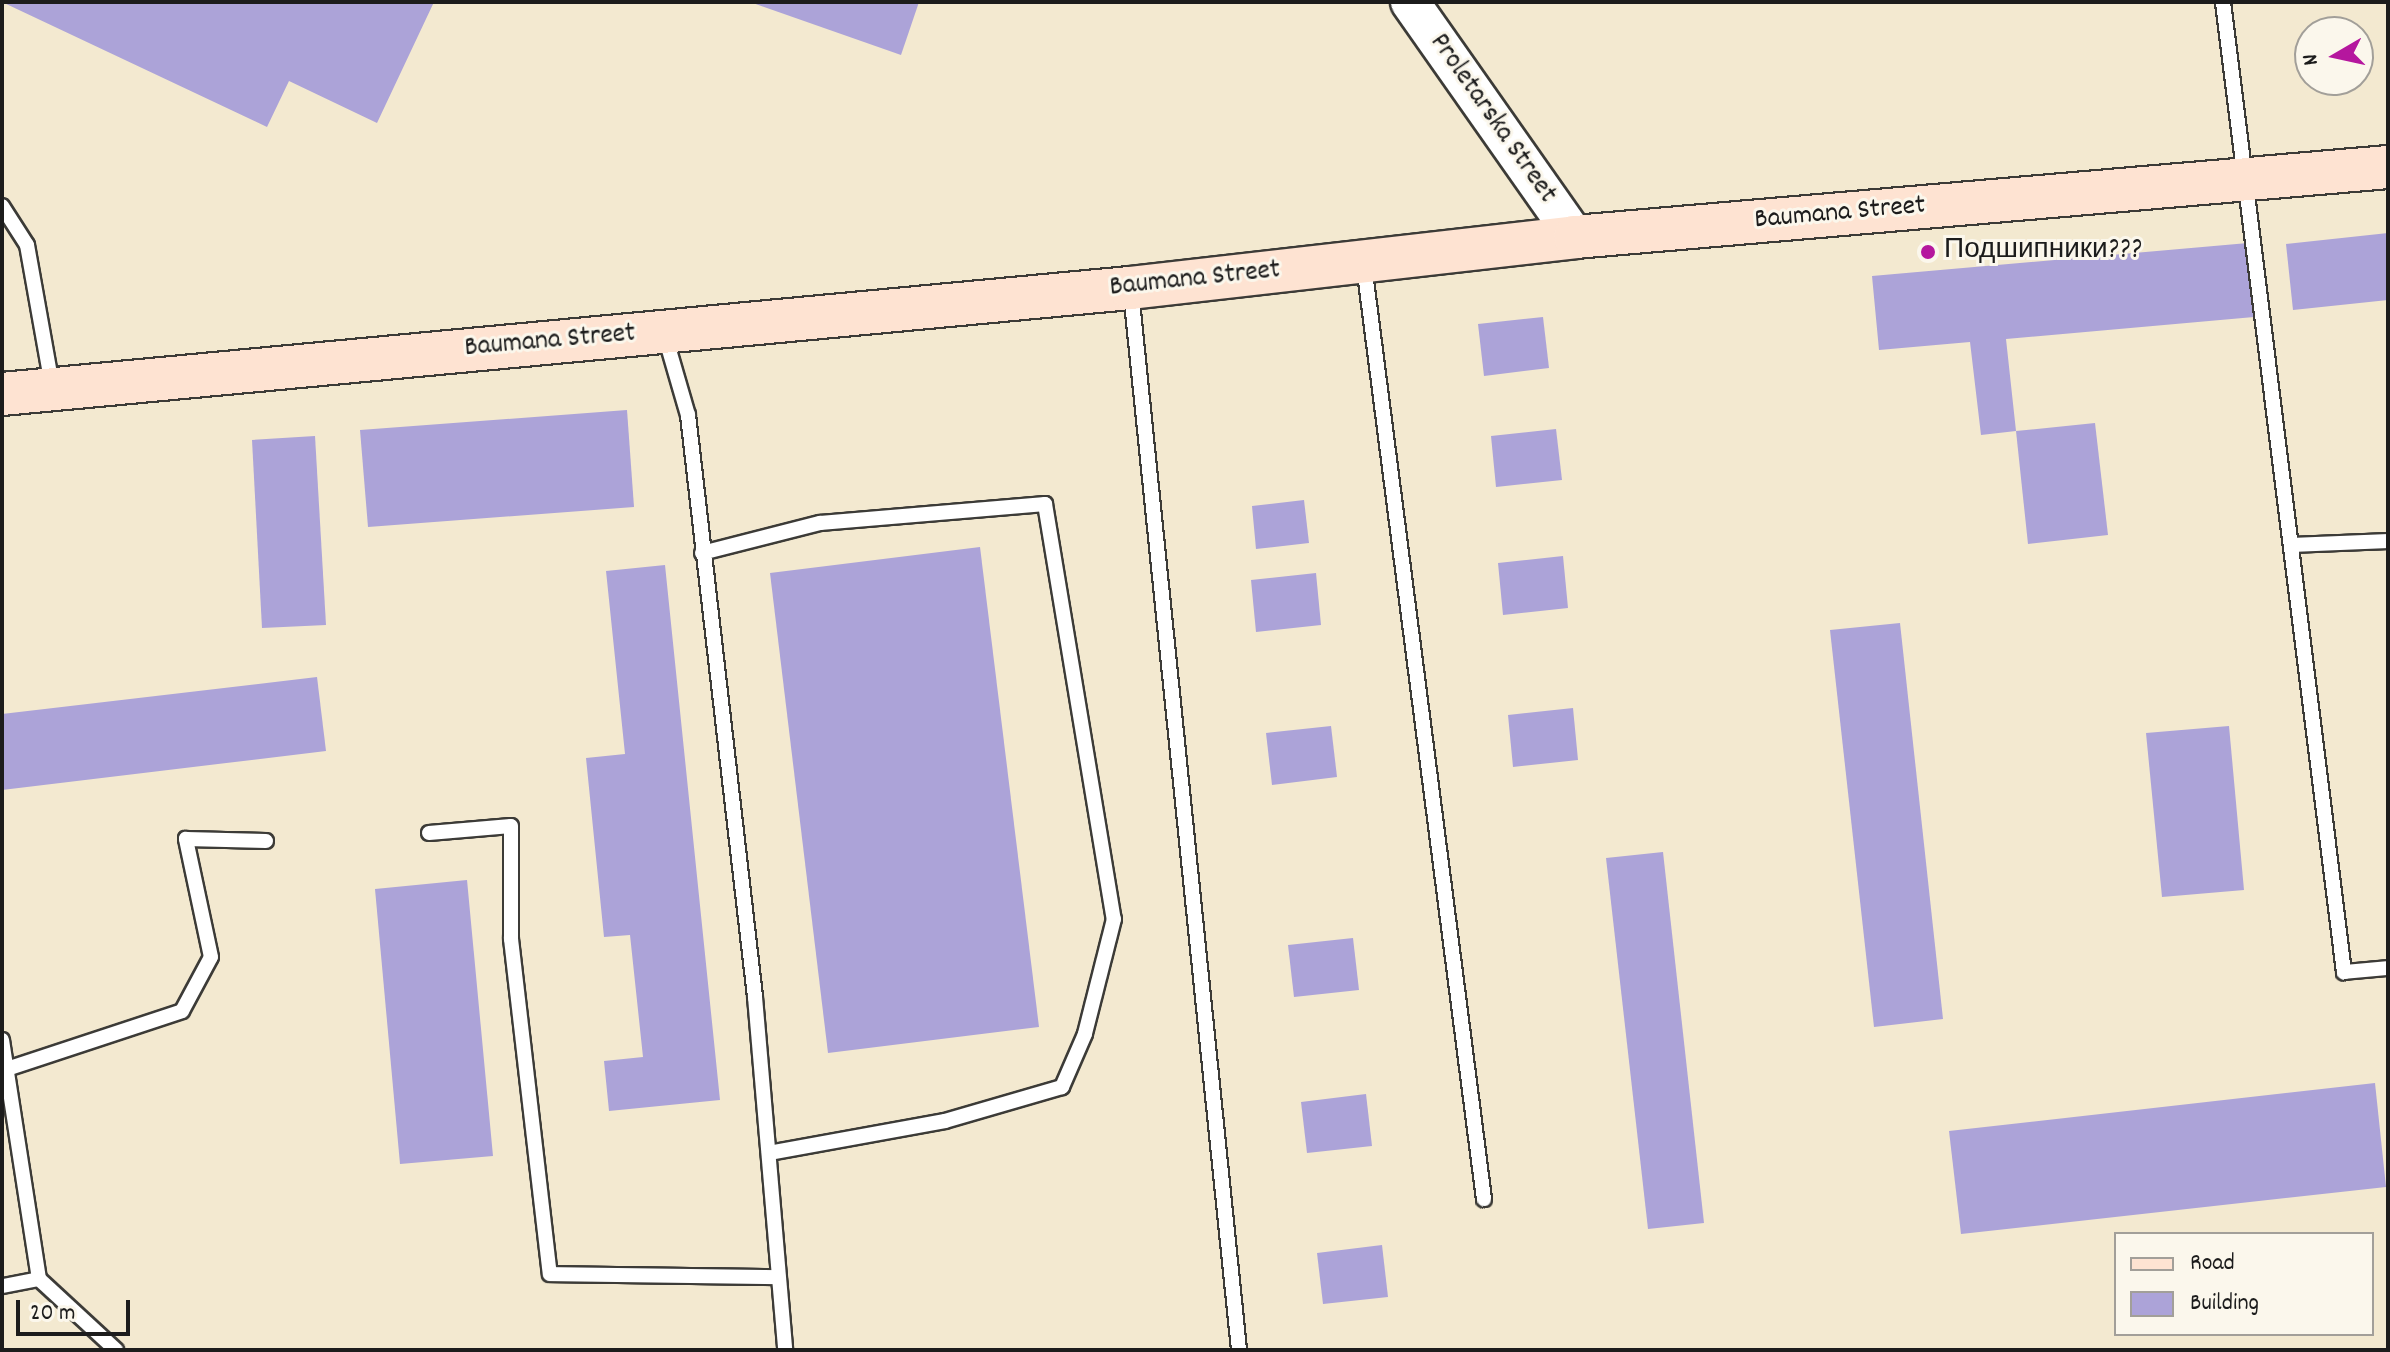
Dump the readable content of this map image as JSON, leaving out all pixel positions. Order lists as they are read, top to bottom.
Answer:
{
  "streets": {
    "main road": ["Baumana Street"],
    "street": ["Proletarska Street"]
  },
  "crossings": [
    ["Proletarska Street", "Baumana Street"]
  ],
  "places": ["Подшипники???"],
  "legend": ["Road", "Building"],
  "scale_bar": "20 m",
  "north": "left"
}
